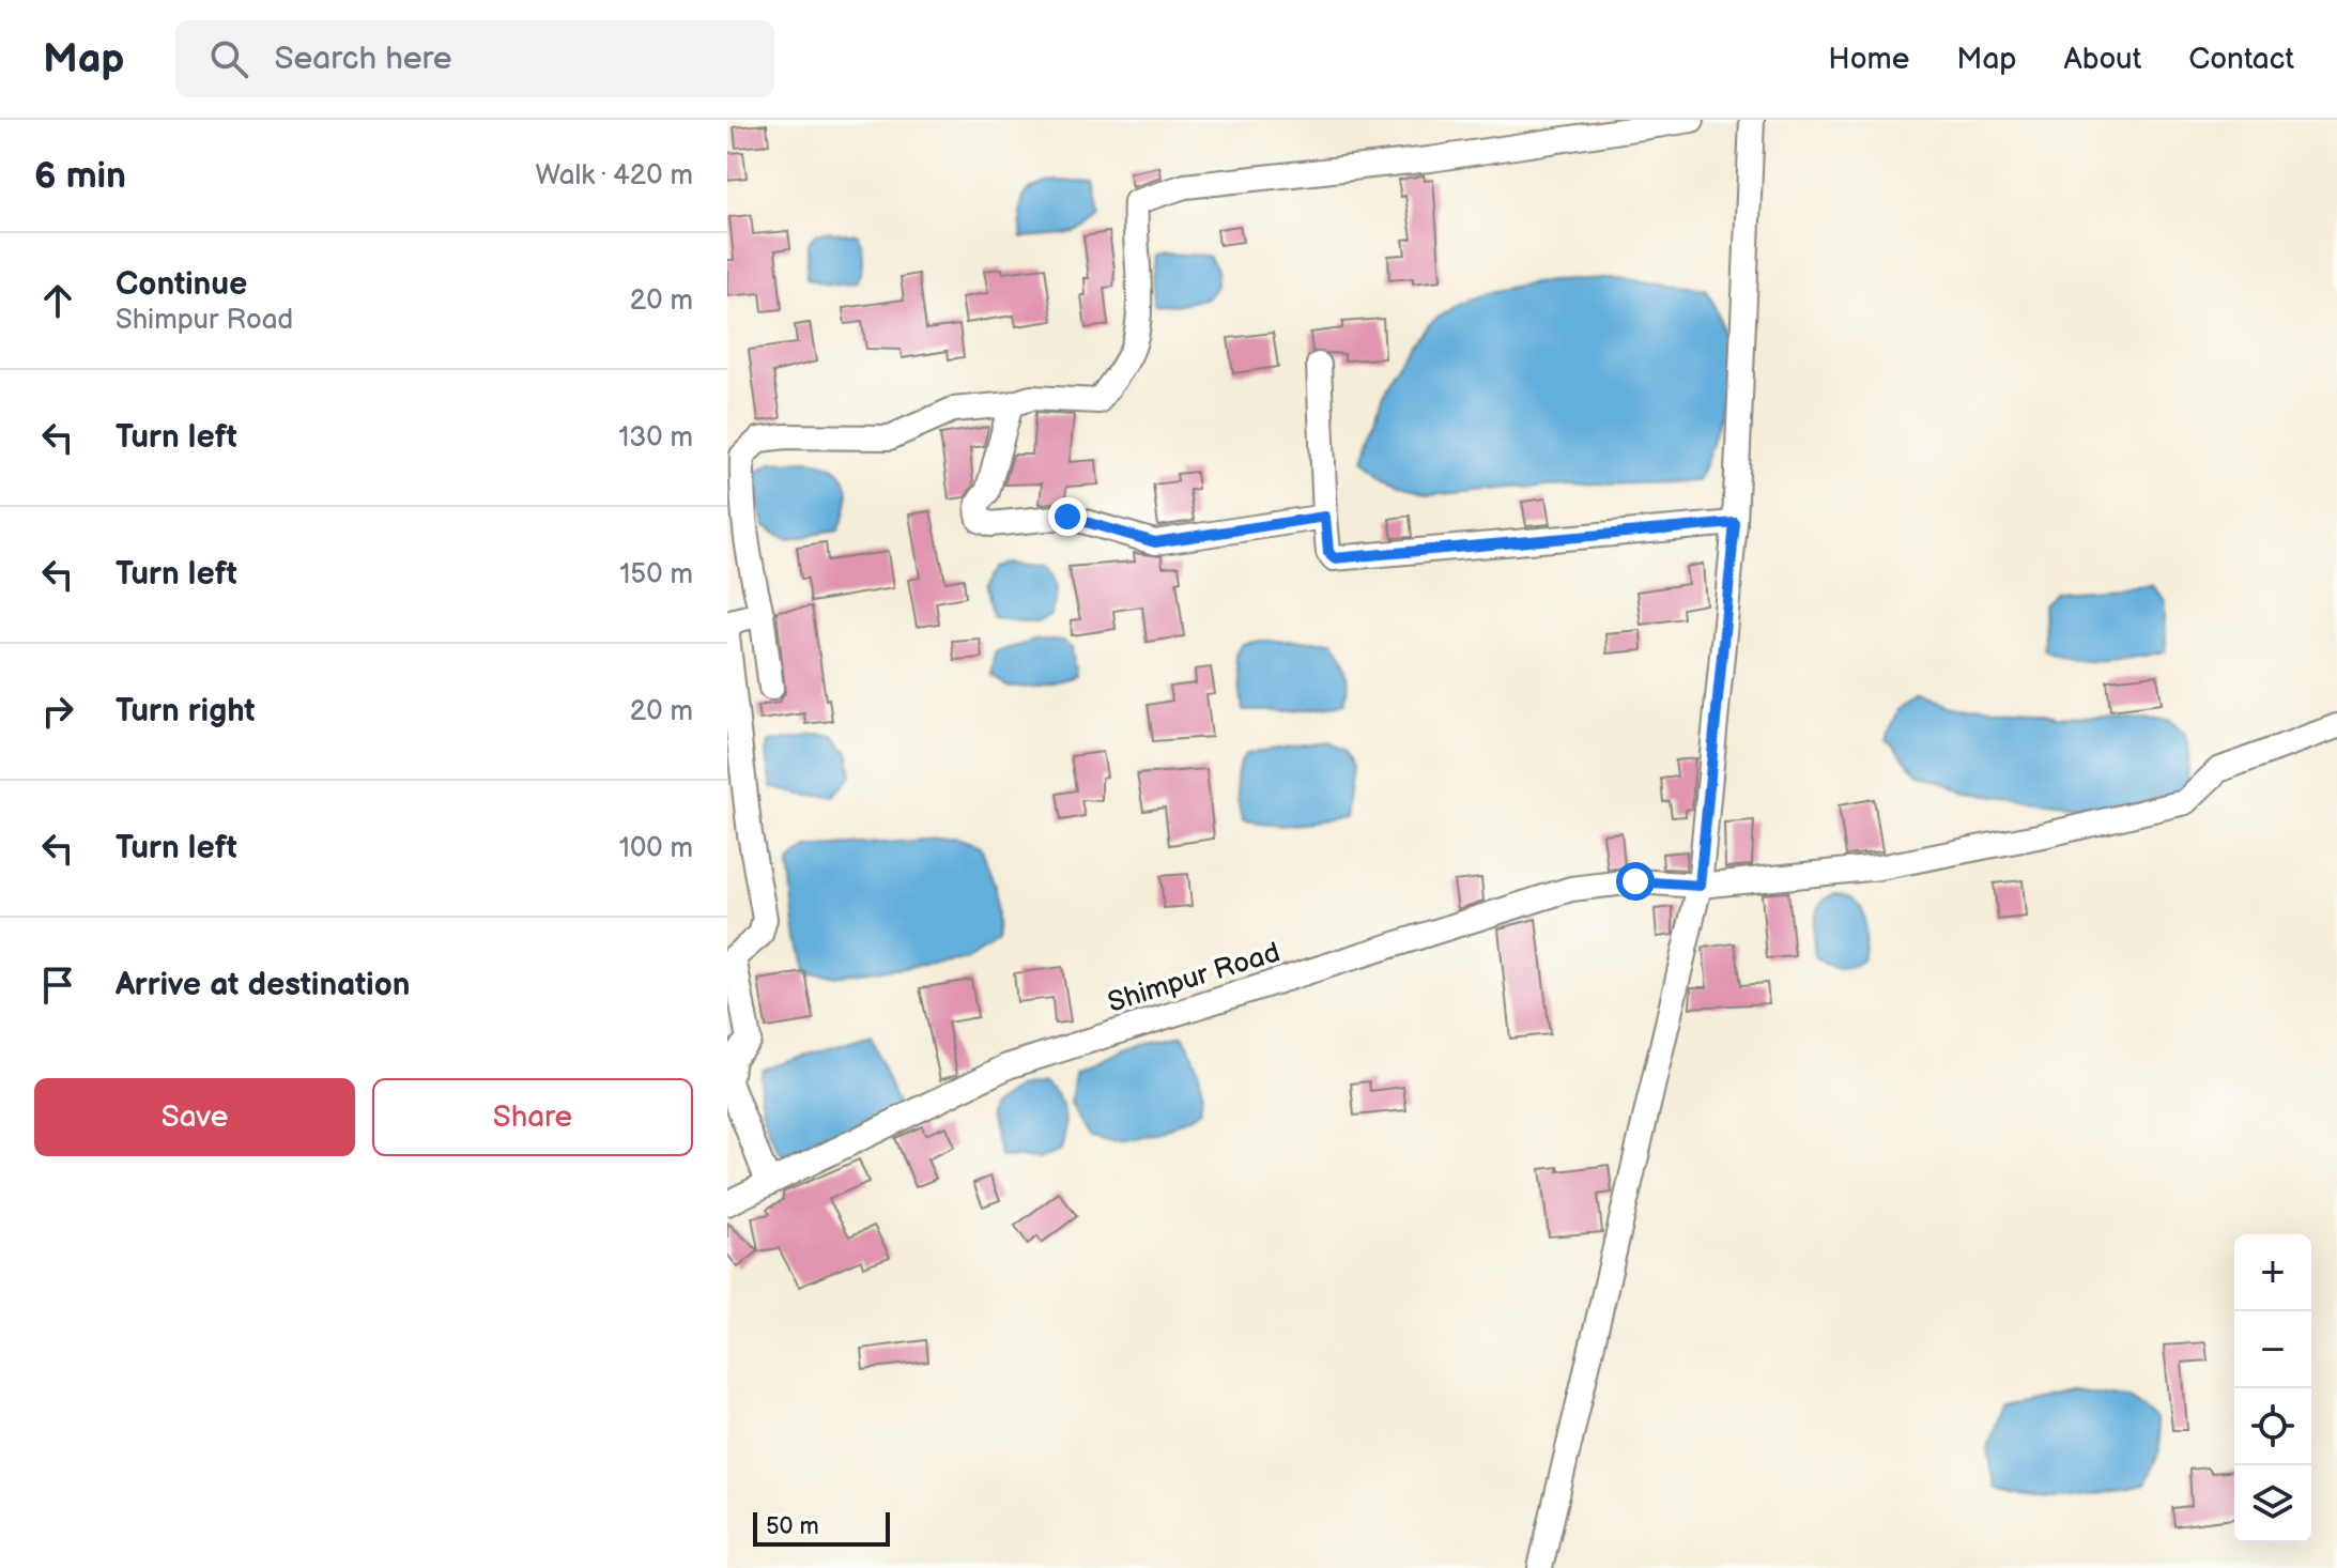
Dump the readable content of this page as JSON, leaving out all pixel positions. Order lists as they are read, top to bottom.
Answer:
{
  "streets": {
    "street": ["Shimpur Road"]
  },
  "scale_bar": "50 m",
  "page": {
    "header": "Map",
    "search": "Search here",
    "nav": [
      "Home",
      "Map",
      "About",
      "Contact"
    ],
    "heading": ["6 min", "Walk · 420 m"],
    "list": [
      ["Continue", "Shimpur Road", "20 m"],
      ["Turn left", "130 m"],
      ["Turn left", "150 m"],
      ["Turn right", "20 m"],
      ["Turn left", "100 m"],
      "Arrive at destination"
    ],
    "buttons": ["Save", "Share"],
    "map_buttons": ["+", "−"],
    "scale": "50 m"
  }
}
